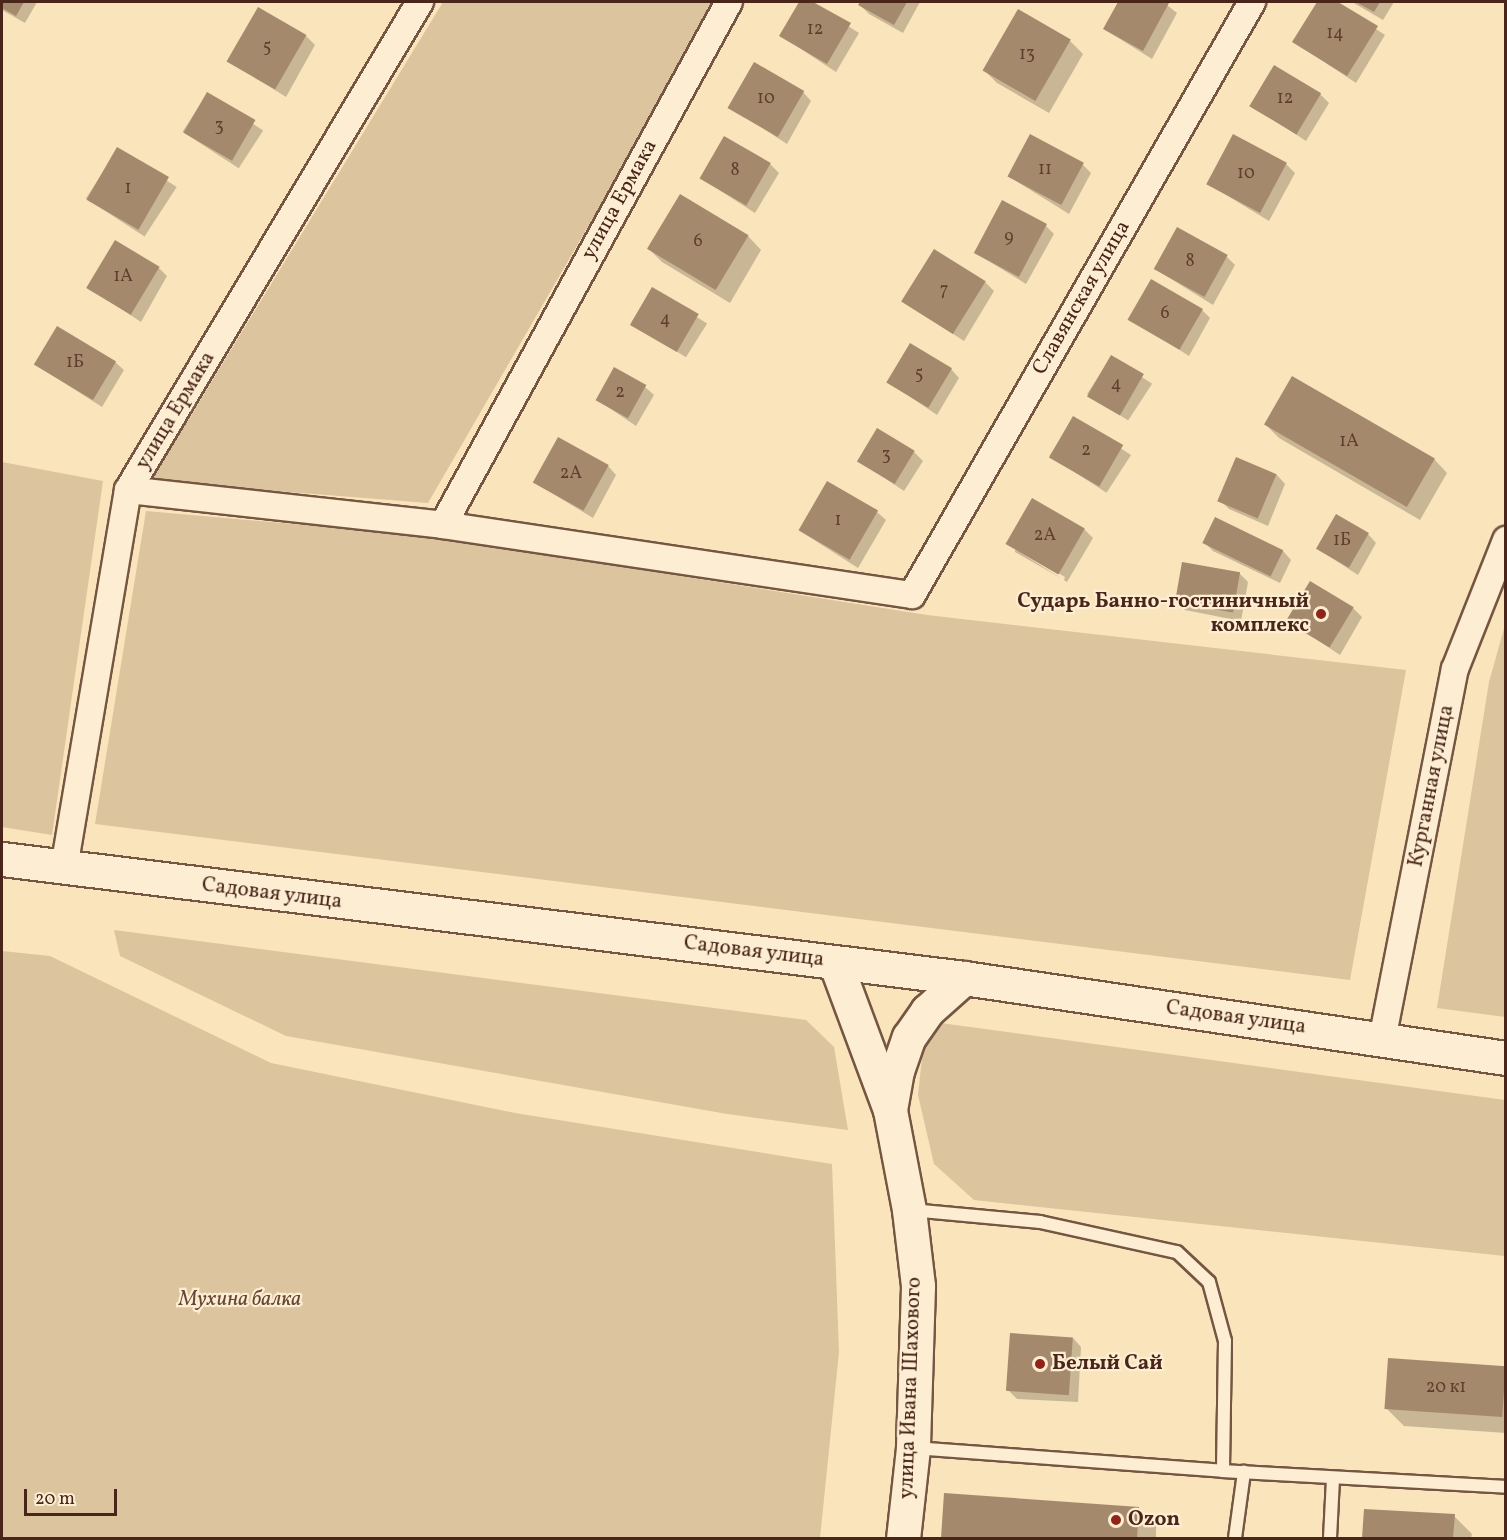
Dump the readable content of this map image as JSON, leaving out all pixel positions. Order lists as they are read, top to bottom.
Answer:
{
  "streets": {
    "main road": ["Садовая улица", "улица Ивана Шахового"],
    "street": ["улица Ермака", "Славянская улица", "Курганная улица"]
  },
  "crossings": [
    ["улица Ермака", "Славянская улица"],
    ["улица Ермака", "Садовая улица"],
    ["Курганная улица", "Садовая улица"],
    ["Садовая улица", "улица Ивана Шахового"]
  ],
  "parks": ["Мухина балка"],
  "places": ["Сударь Банно-гостиничный комплекс", "Белый Сай", "Ozon"],
  "house_numbers": [
    "12",
    "14",
    "5",
    "13",
    "10",
    "12",
    "3",
    "11",
    "8",
    "10",
    "1",
    "9",
    "6",
    "8",
    "1А",
    "7",
    "6",
    "4",
    "1Б",
    "5",
    "4",
    "2",
    "1А",
    "2",
    "3",
    "2А",
    "1",
    "2А",
    "1Б",
    "20 к1"
  ],
  "scale_bar": "20 m"
}
